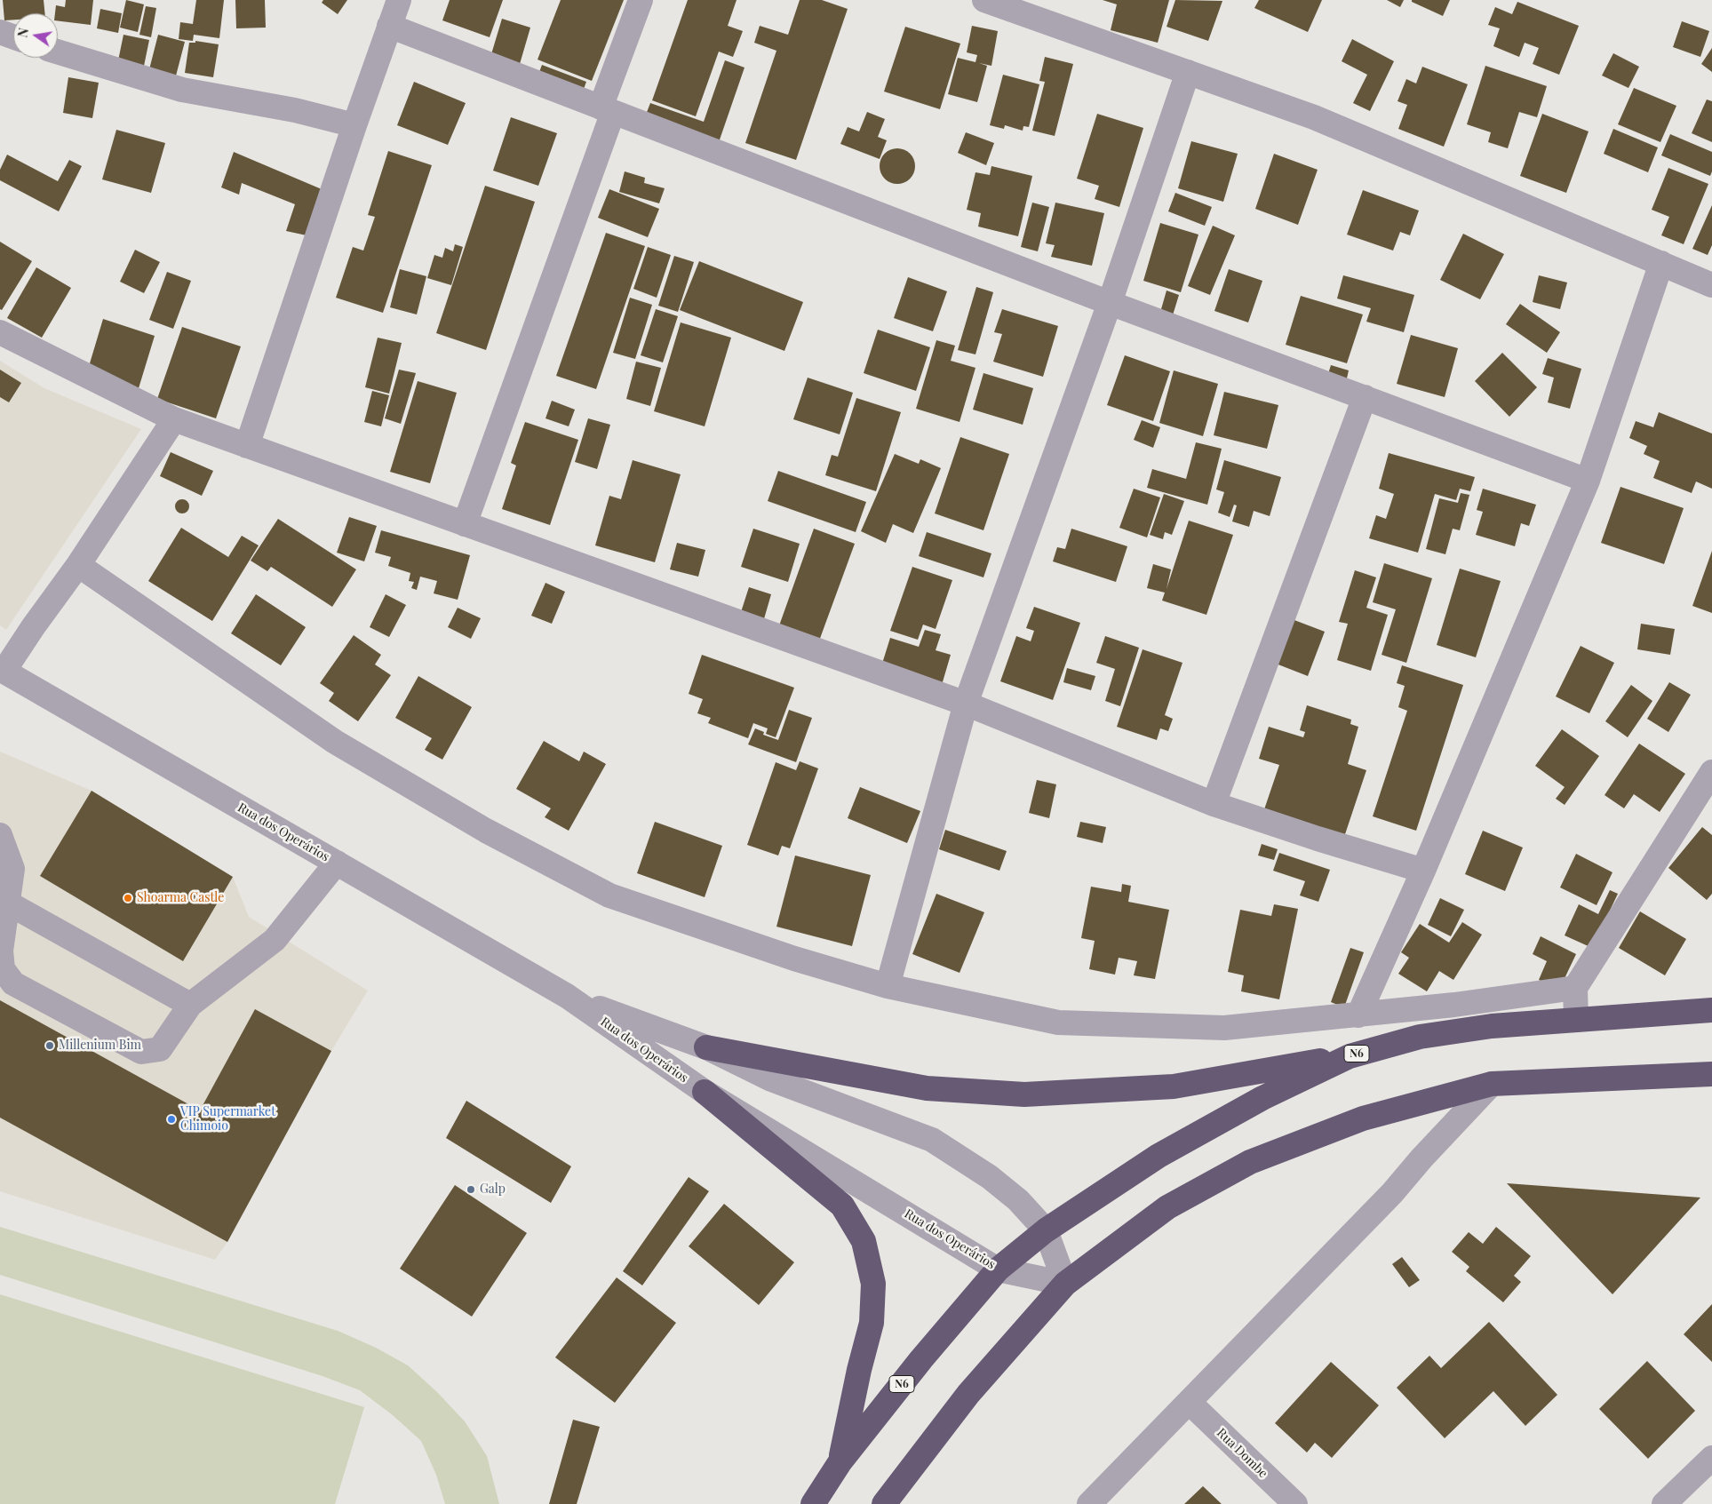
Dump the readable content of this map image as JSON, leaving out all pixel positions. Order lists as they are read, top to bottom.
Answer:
{
  "streets": {
    "highway": ["N6"],
    "street": ["Rua dos Operários", "Rua Dombe"]
  },
  "crossings": [
    ["Rua dos Operários", "N6"]
  ],
  "places": [
    "Shoarma Castle",
    "Millenium Bim",
    "VIP Supermarket Chimoio",
    "Galp"
  ],
  "north": "left"
}
